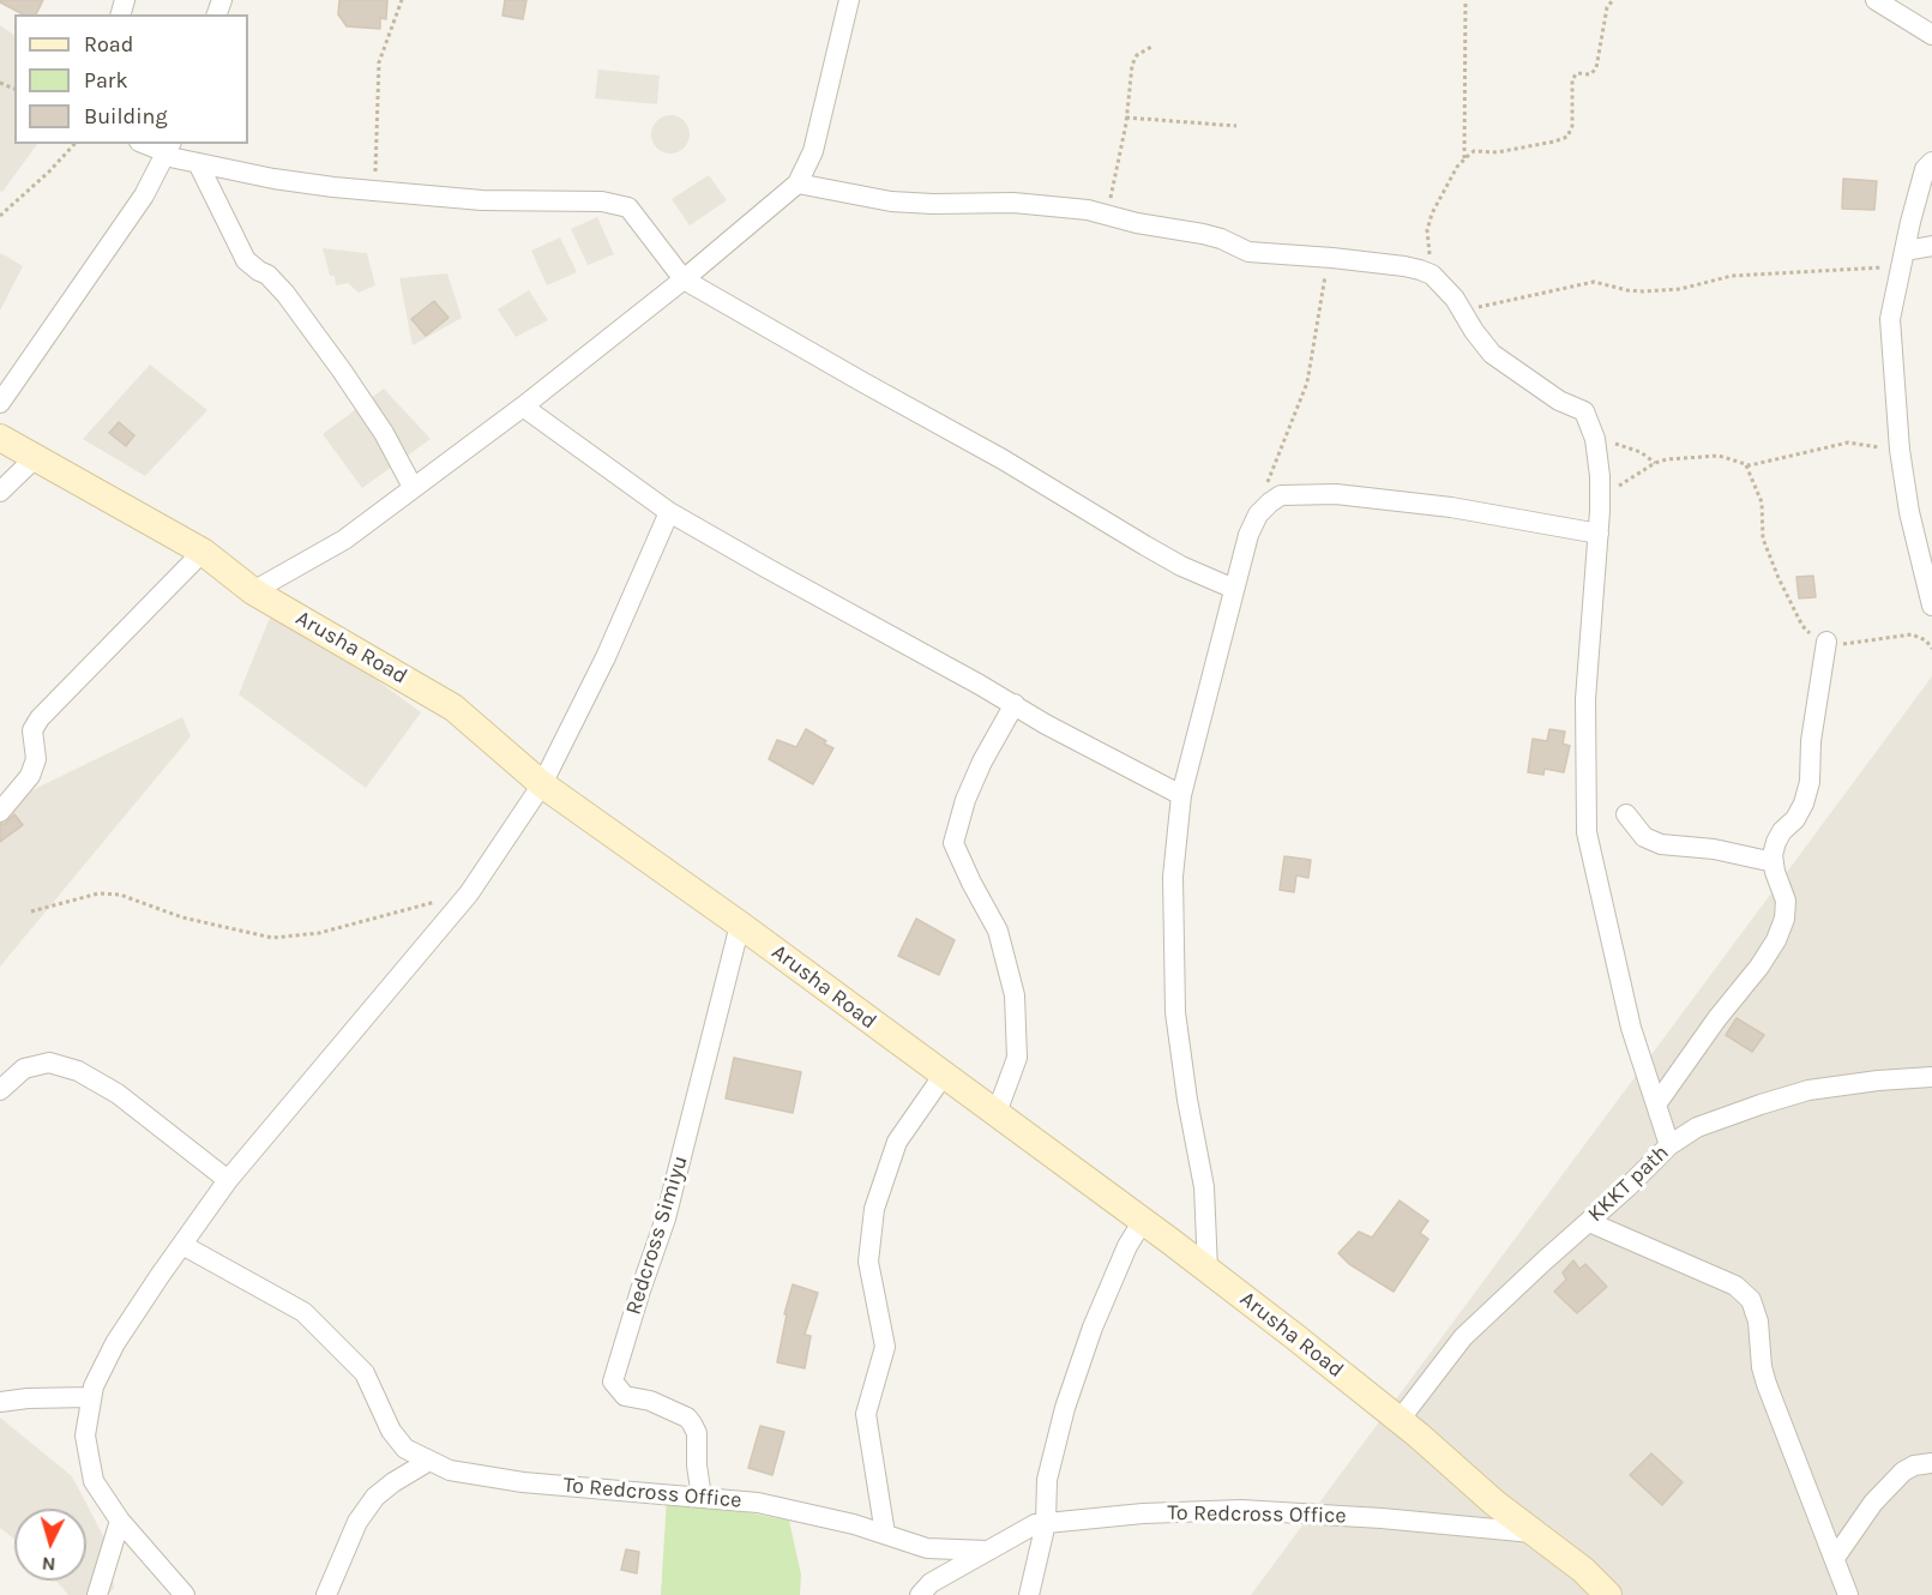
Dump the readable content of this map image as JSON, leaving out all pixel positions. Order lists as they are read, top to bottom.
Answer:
{
  "streets": {
    "main road": ["Arusha Road"],
    "street": ["KKKT path", "Redcross Simiyu", "To Redcross Office"]
  },
  "crossings": [
    ["Arusha Road", "KKKT path"],
    ["Arusha Road", "Redcross Simiyu"],
    ["Arusha Road", "To Redcross Office"],
    ["Redcross Simiyu", "To Redcross Office"]
  ],
  "legend": ["Road", "Park", "Building"],
  "north": "bottom"
}
